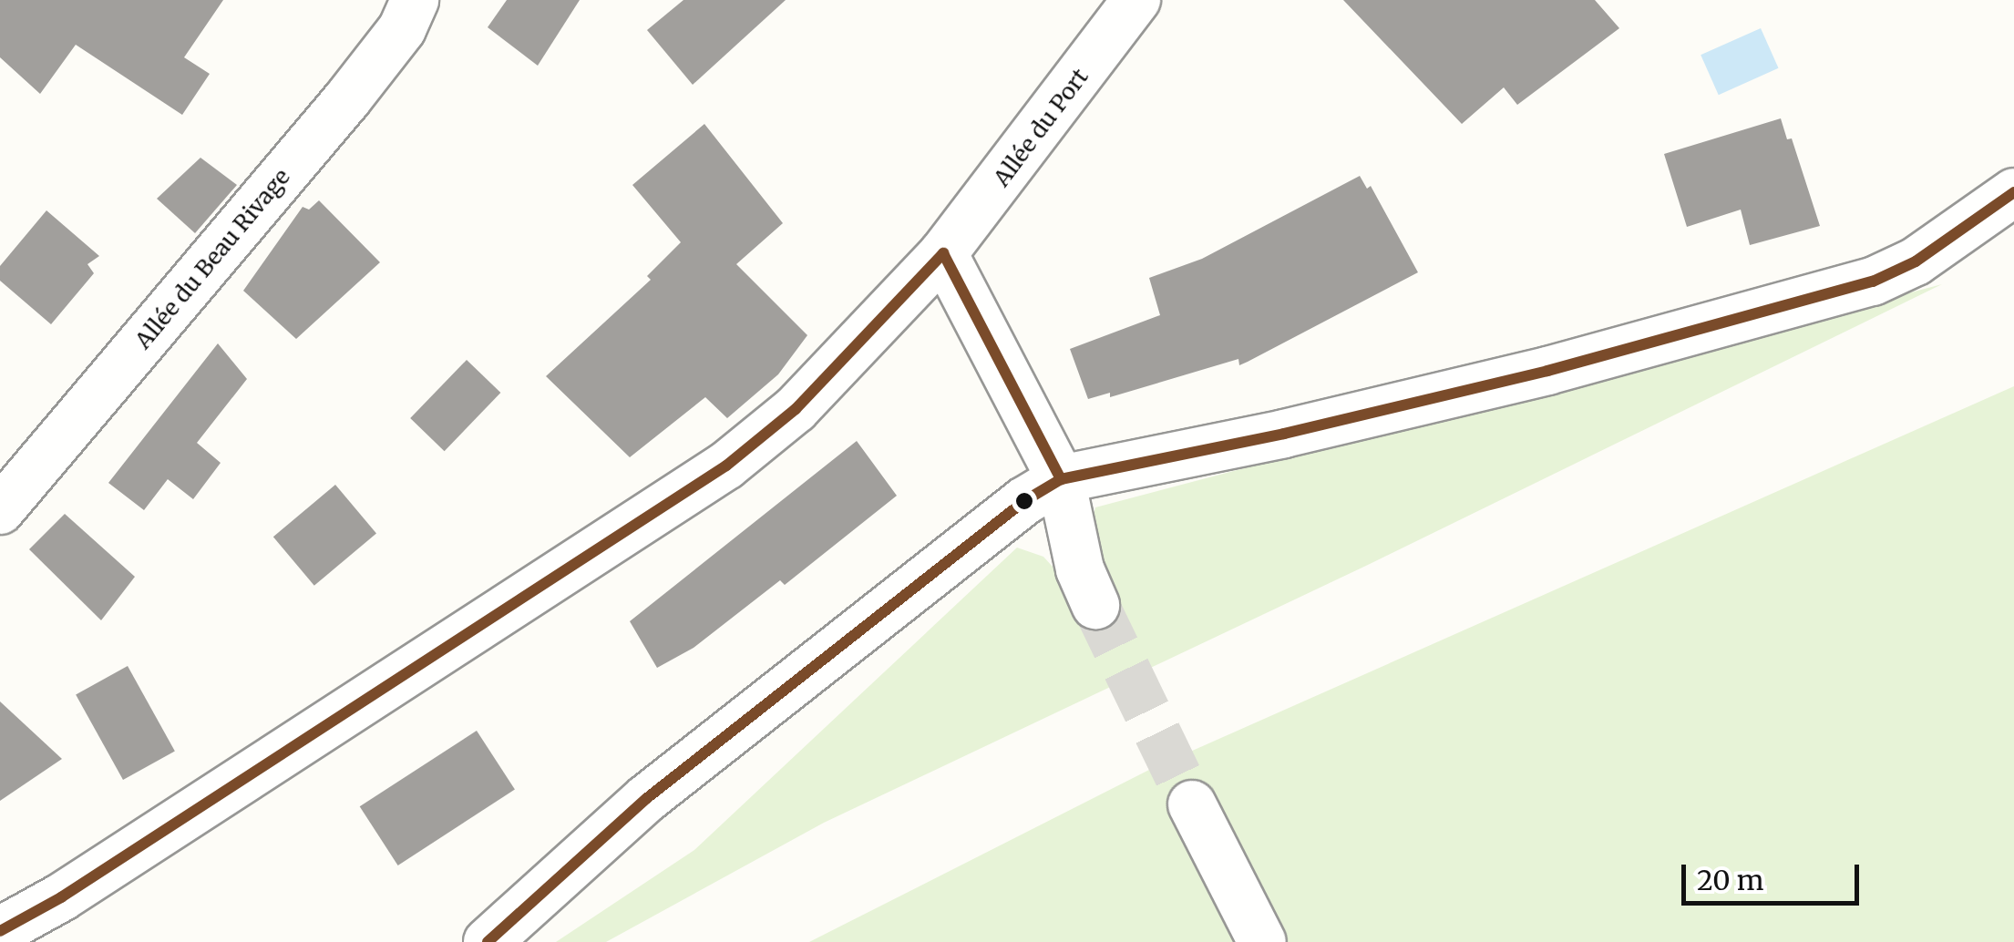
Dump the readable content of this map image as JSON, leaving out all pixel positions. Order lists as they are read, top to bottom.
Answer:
{
  "streets": {
    "street": ["Allée du Port", "Allée du Beau Rivage"]
  },
  "scale_bar": "20 m"
}
